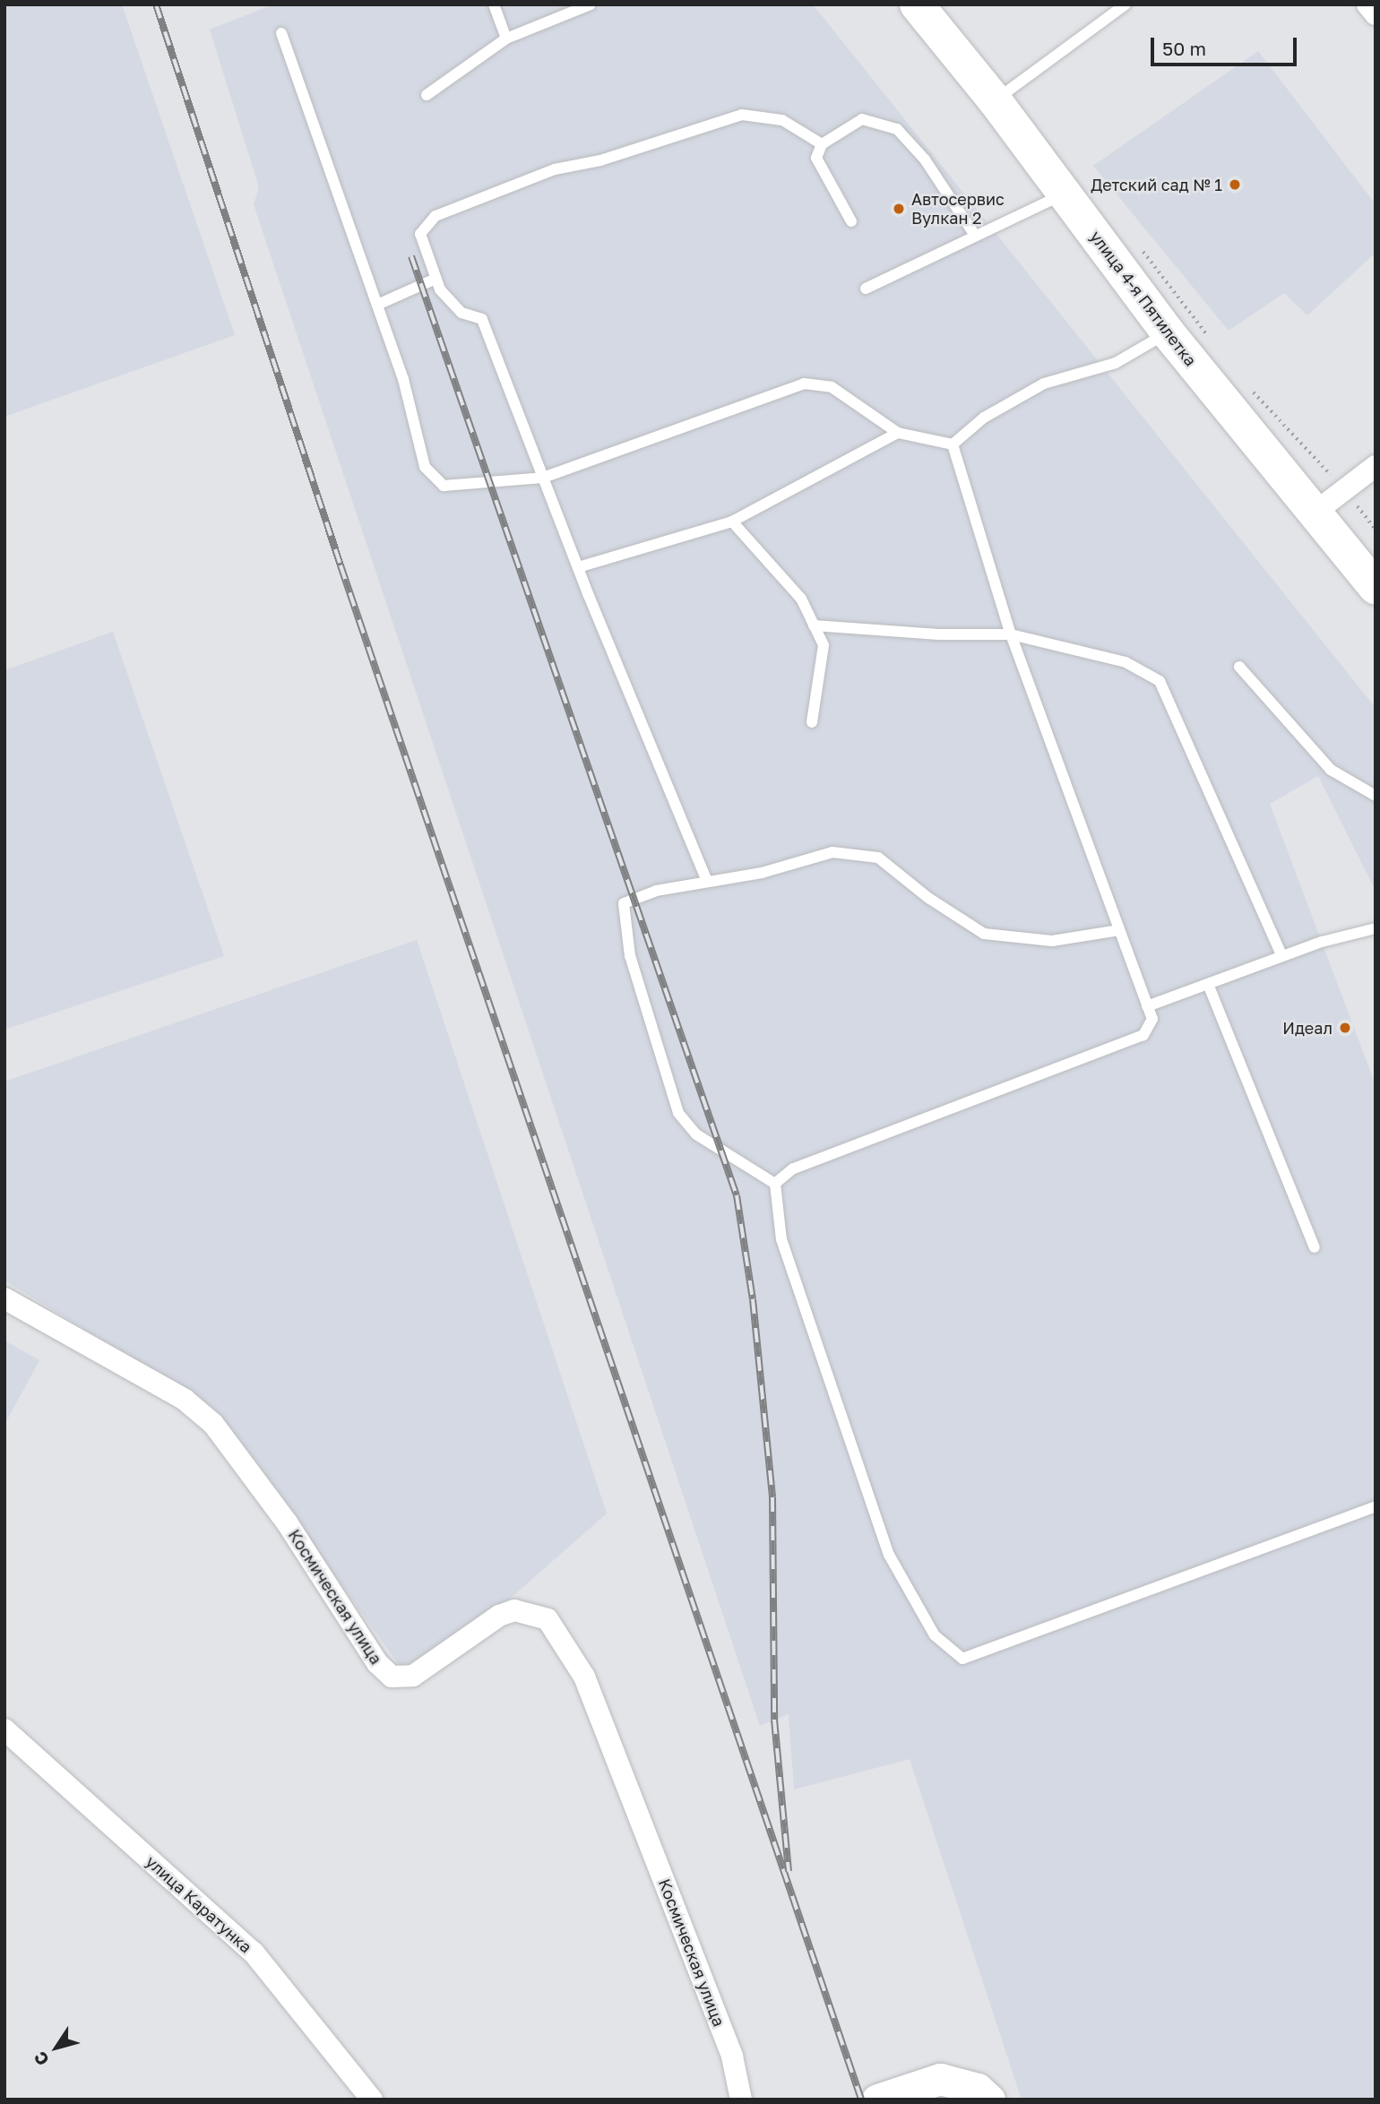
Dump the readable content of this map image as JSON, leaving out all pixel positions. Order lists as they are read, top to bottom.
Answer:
{
  "streets": {
    "main road": ["улица 4-я Пятилетка"],
    "street": ["Космическая улица", "улица Каратунка"]
  },
  "places": ["Детский сад № 1", "Автосервис Вулкан 2", "Идеал"],
  "scale_bar": "50 m",
  "north": "bottom left"
}
